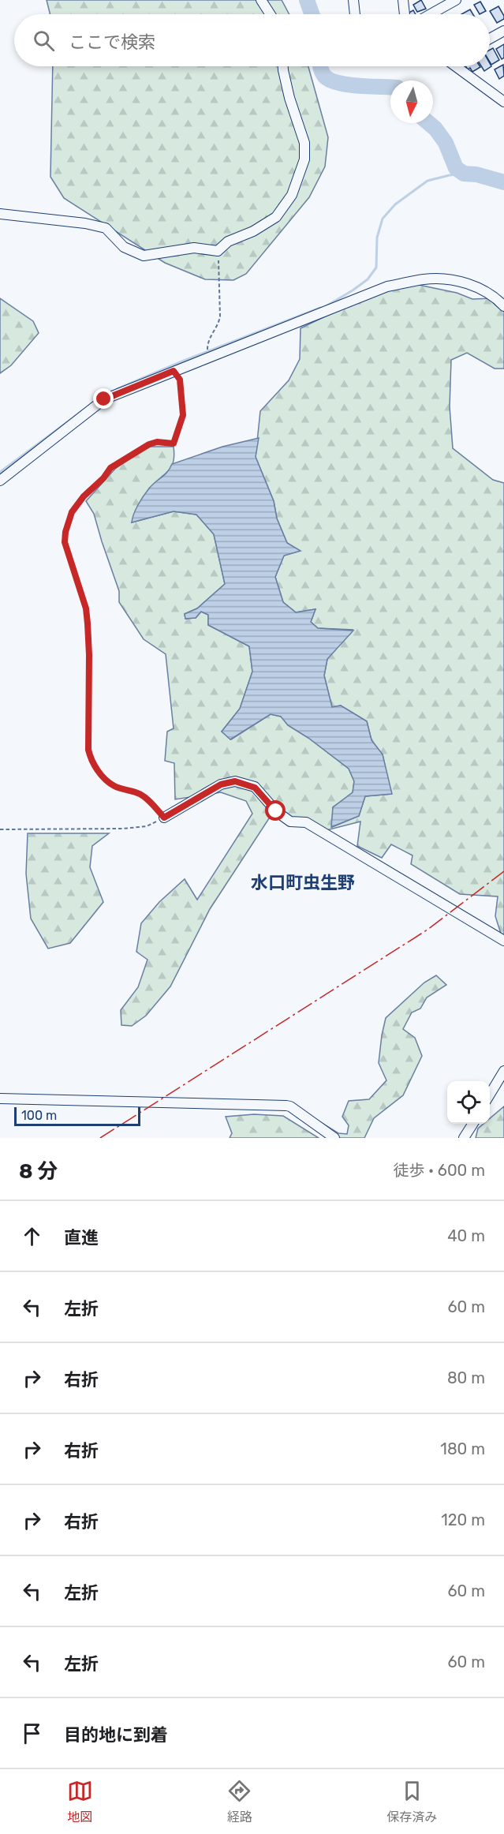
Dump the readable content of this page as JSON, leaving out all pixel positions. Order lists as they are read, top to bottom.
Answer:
{
  "districts": ["水口町虫生野"],
  "scale_bar": "100 m",
  "north": "bottom",
  "page": {
    "search": "ここで検索",
    "scale": "100 m",
    "heading": ["8 分", "徒歩 · 600 m"],
    "list": [
      ["直進", "40 m"],
      ["左折", "60 m"],
      ["右折", "80 m"],
      ["右折", "180 m"],
      ["右折", "120 m"],
      ["左折", "60 m"],
      ["左折", "60 m"],
      "目的地に到着"
    ],
    "nav": ["地図", "経路", "保存済み"]
  }
}
